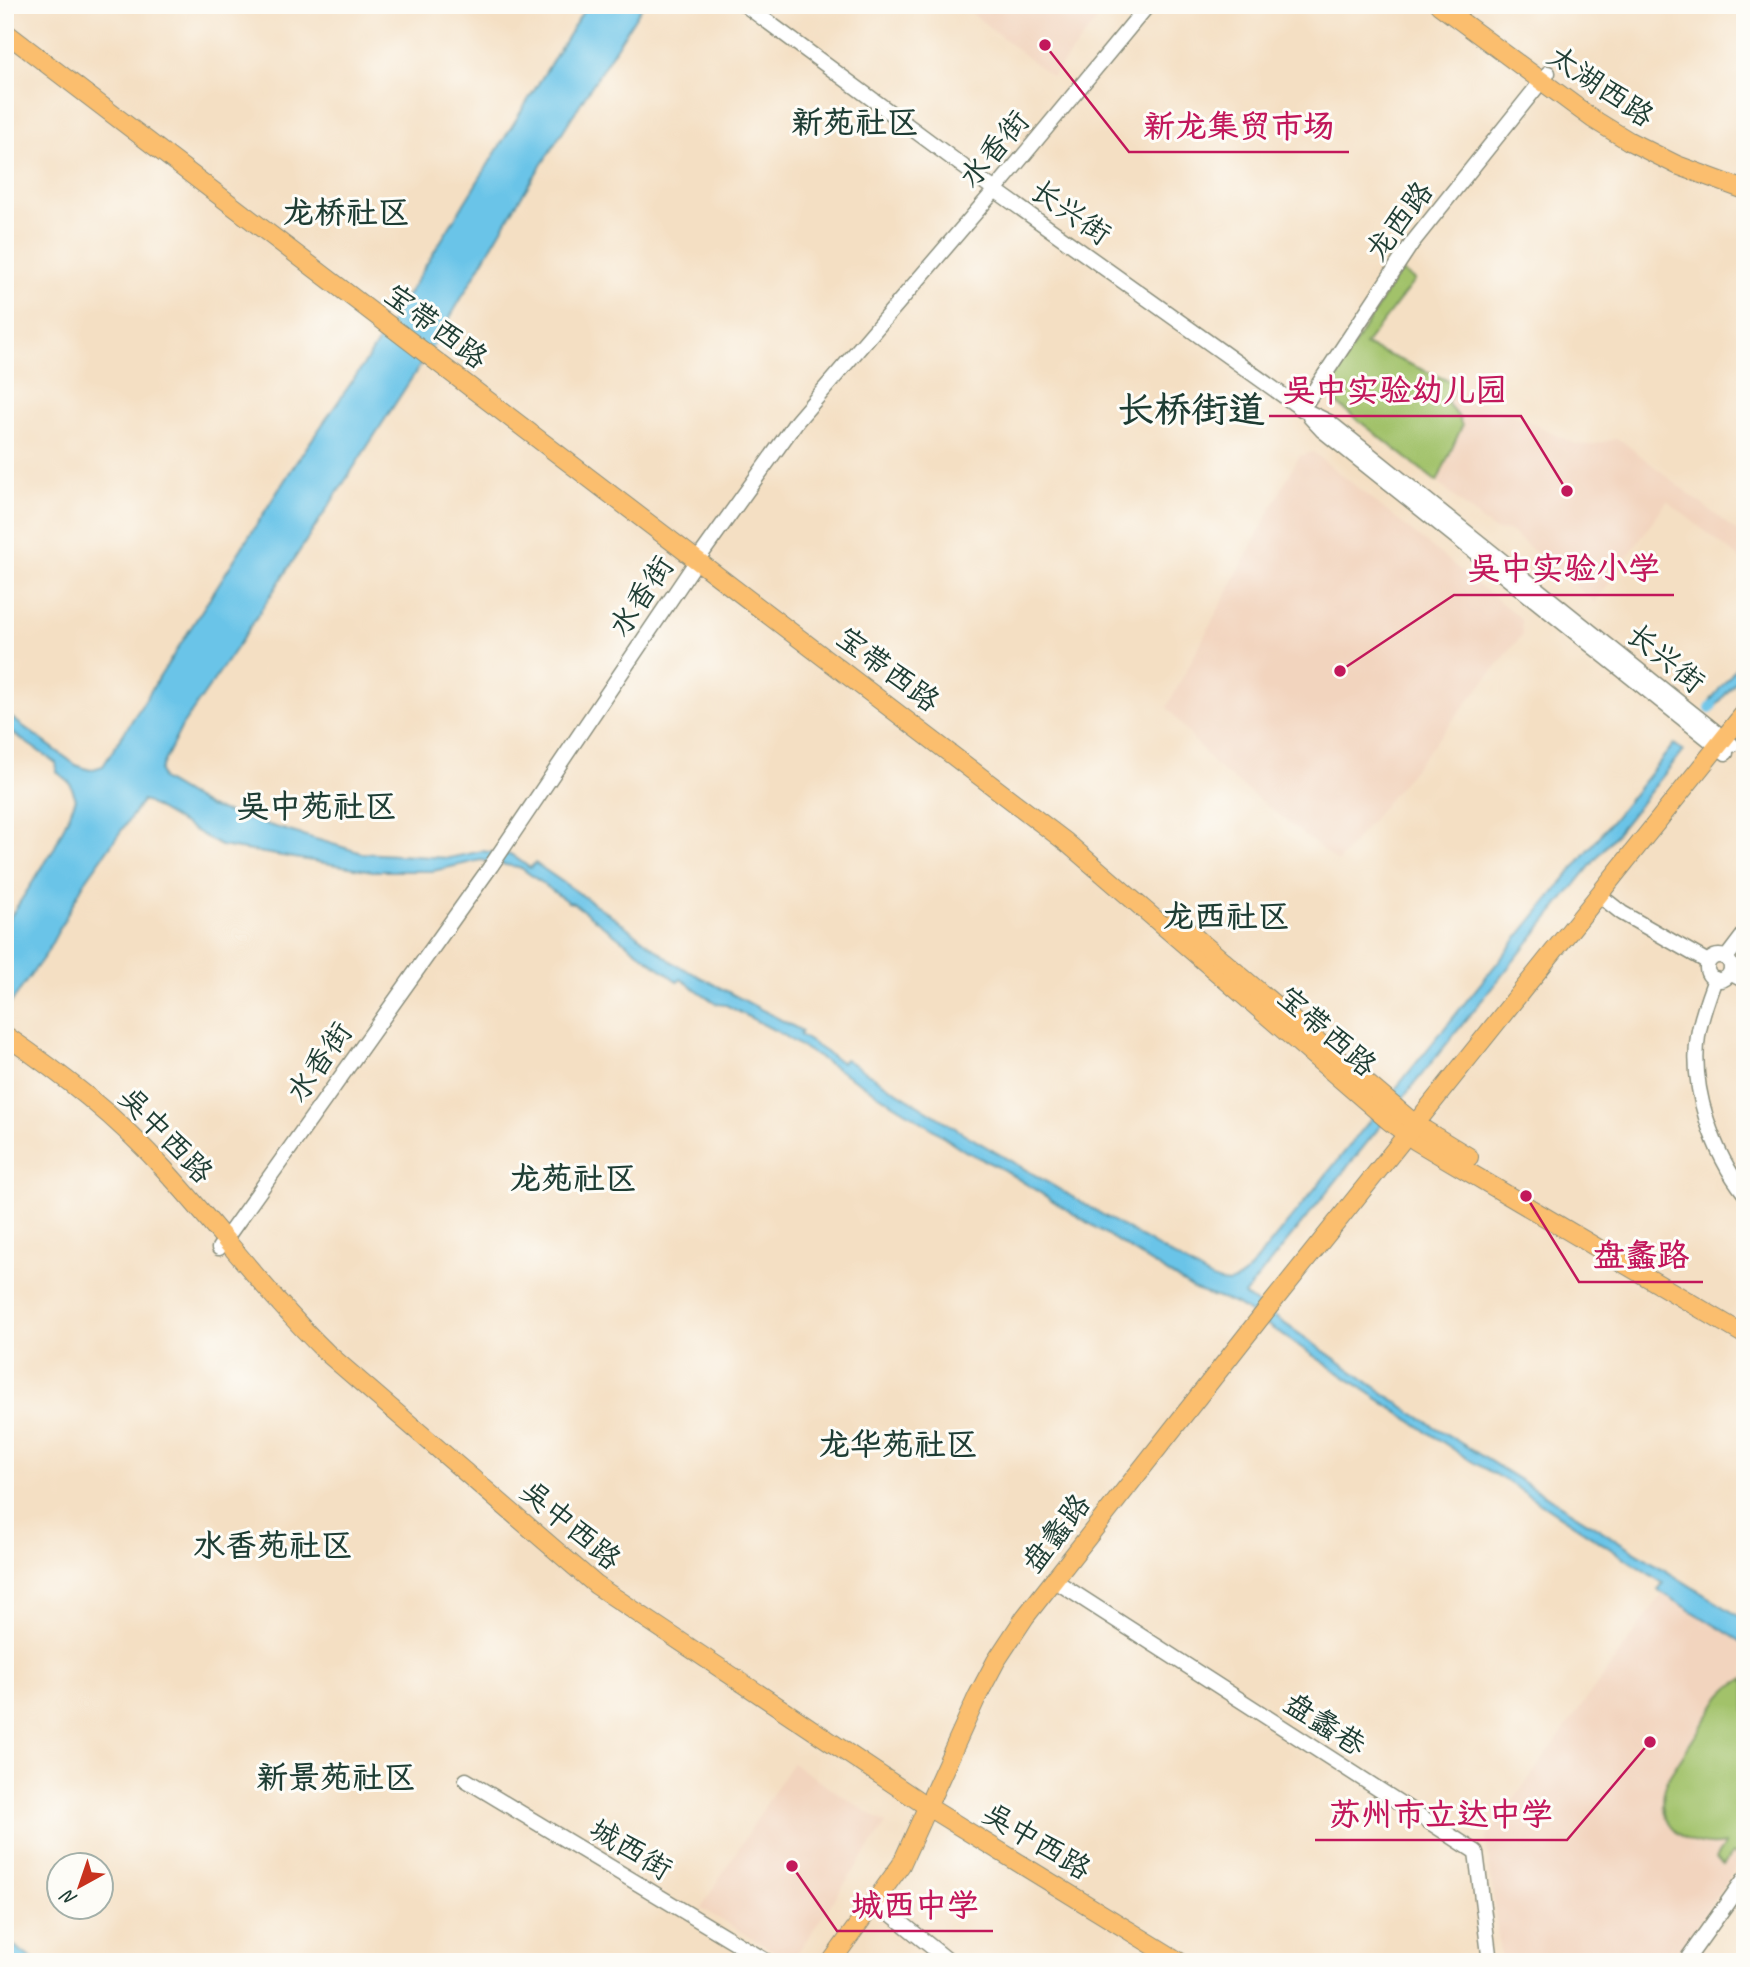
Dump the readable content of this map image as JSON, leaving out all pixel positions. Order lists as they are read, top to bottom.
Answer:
{
  "streets": {
    "main road": [
      "太湖西路",
      "宝带西路",
      "吴中西路",
      "盘蠡路"
    ],
    "street": [
      "水香街",
      "长兴街",
      "龙西路",
      "盘蠡巷",
      "城西街"
    ]
  },
  "crossings": [
    ["太湖西路", "龙西路"],
    ["水香街", "长兴街"],
    ["水香街", "宝带西路"],
    ["水香街", "吴中西路"],
    ["长兴街", "龙西路"],
    ["长兴街", "盘蠡路"],
    ["宝带西路", "盘蠡路"],
    ["吴中西路", "盘蠡路"],
    ["盘蠡路", "盘蠡巷"]
  ],
  "districts": [
    "新苑社区",
    "龙桥社区",
    "长桥街道",
    "吴中苑社区",
    "龙西社区",
    "龙苑社区",
    "龙华苑社区",
    "水香苑社区",
    "新景苑社区"
  ],
  "places": [
    "新龙集贸市场",
    "吴中实验幼儿园",
    "吴中实验小学",
    "盘蠡路",
    "苏州市立达中学",
    "城西中学"
  ],
  "north": "bottom left"
}
